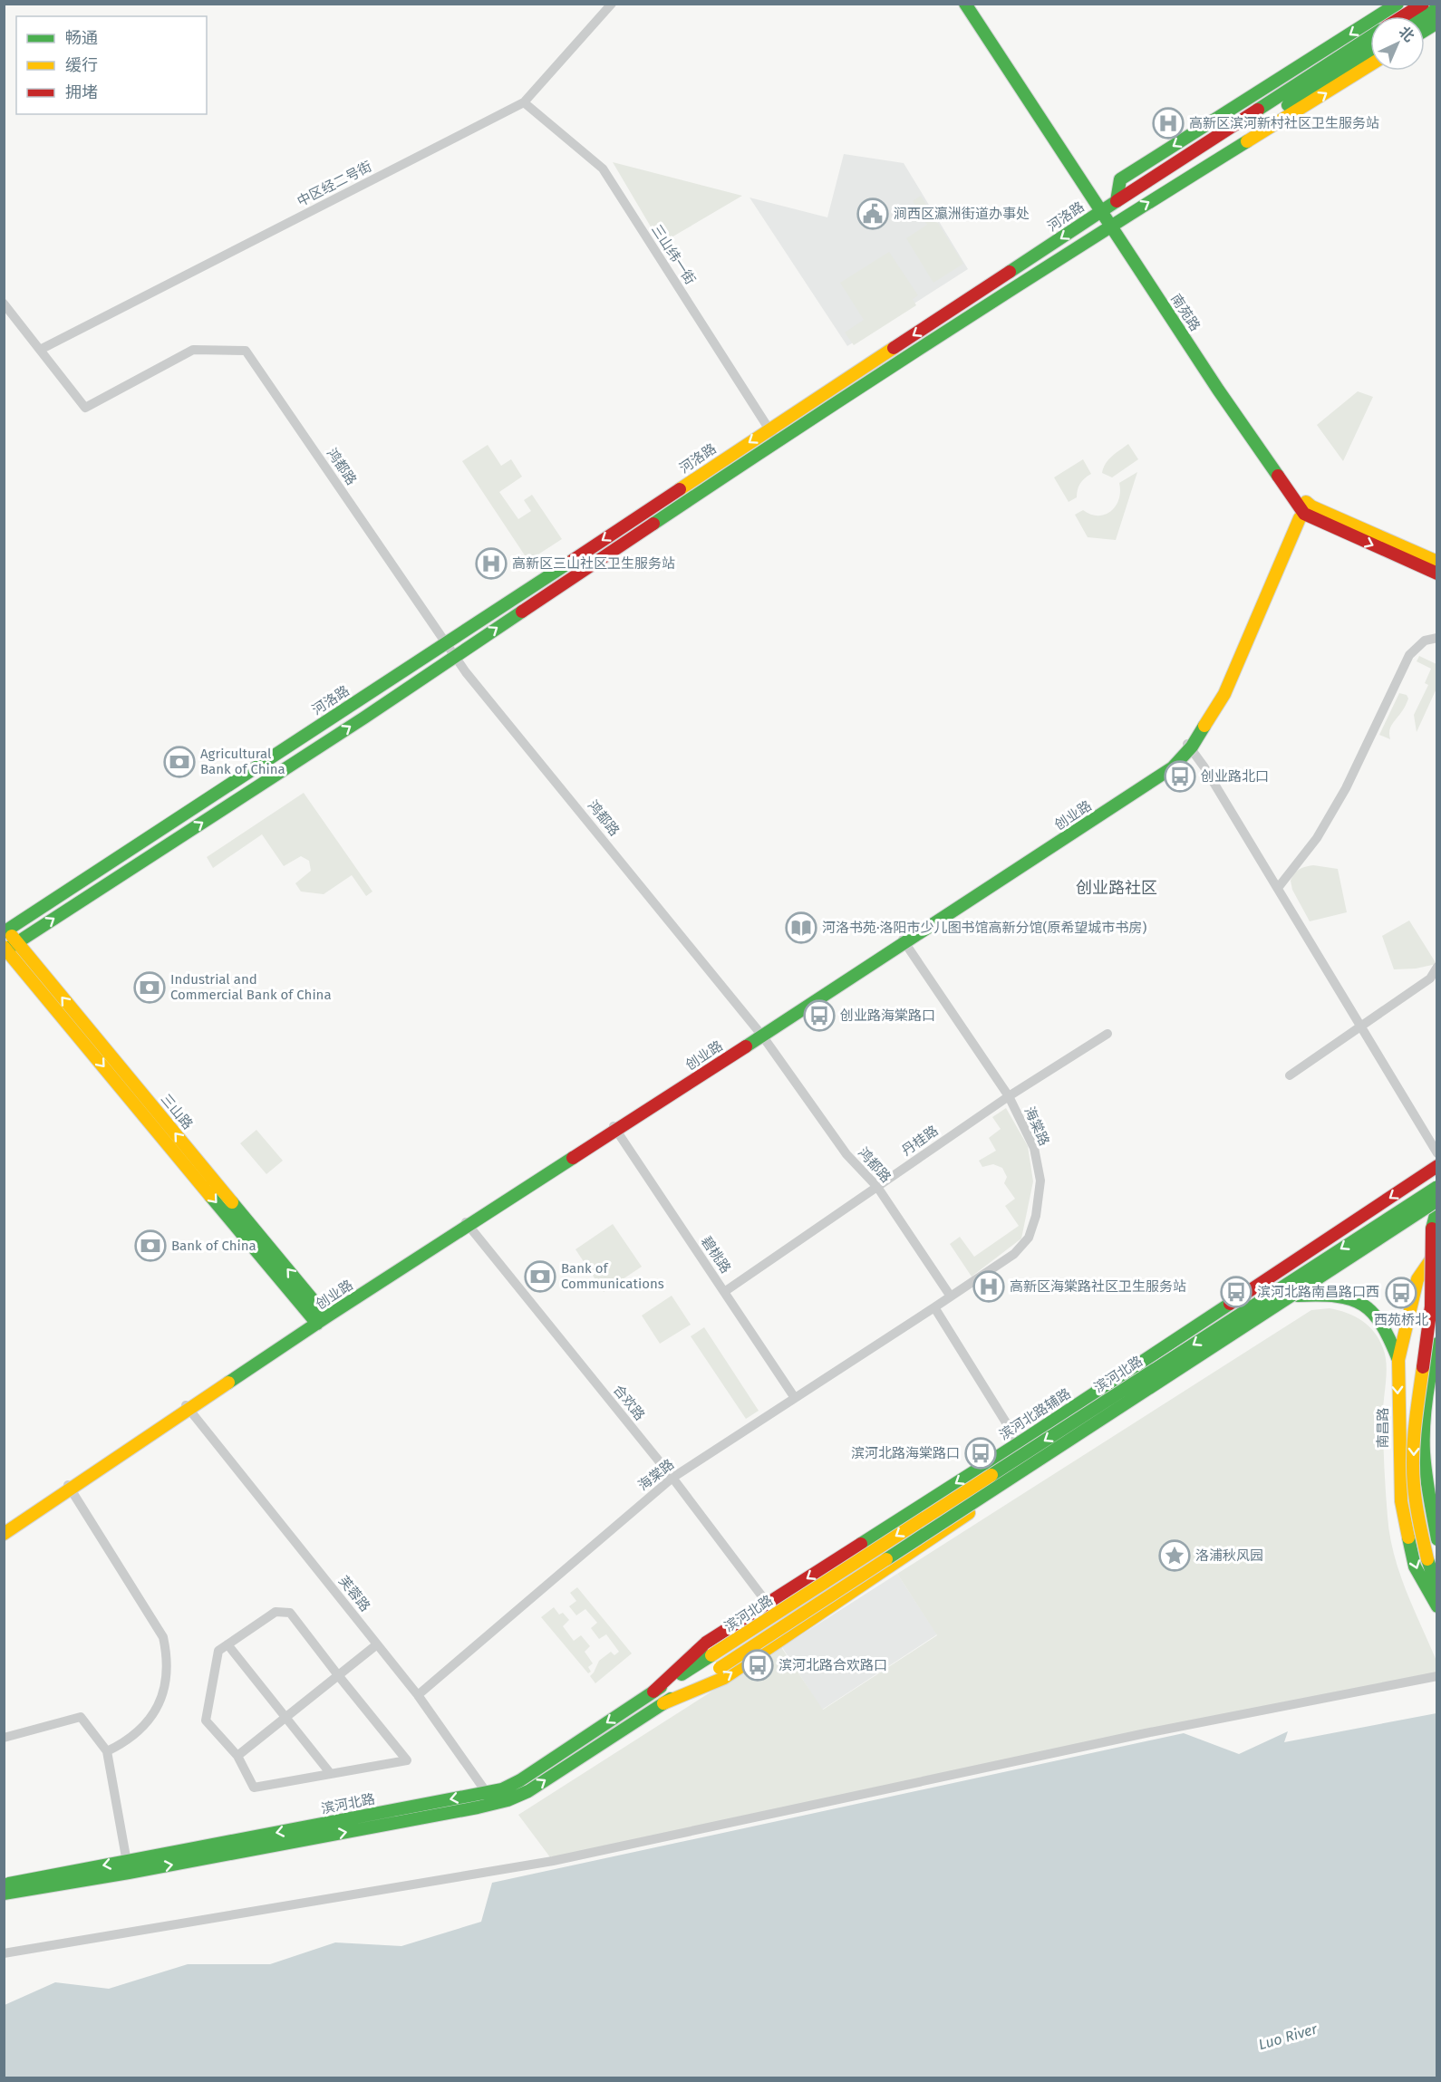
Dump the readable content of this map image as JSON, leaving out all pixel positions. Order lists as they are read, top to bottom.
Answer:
{
  "streets": {
    "main road": [
      "河洛路",
      "南苑路",
      "创业路",
      "三山路",
      "滨河北路",
      "滨河北路辅路",
      "南昌路"
    ],
    "street": [
      "中区经二号街",
      "三山纬一街",
      "鸿都路",
      "海棠路",
      "丹桂路",
      "碧桃路",
      "合欢路",
      "芙蓉路"
    ]
  },
  "crossings": [
    ["中区经二号街", "三山纬一街"],
    ["中区经二号街", "鸿都路"],
    ["河洛路", "三山纬一街"],
    ["河洛路", "南苑路"],
    ["河洛路", "鸿都路"],
    ["河洛路", "三山路"],
    ["南苑路", "创业路"],
    ["鸿都路", "创业路"],
    ["鸿都路", "海棠路"],
    ["鸿都路", "丹桂路"],
    ["创业路", "三山路"],
    ["创业路", "海棠路"],
    ["创业路", "碧桃路"],
    ["创业路", "合欢路"],
    ["创业路", "芙蓉路"],
    ["海棠路", "丹桂路"],
    ["海棠路", "碧桃路"],
    ["海棠路", "合欢路"],
    ["海棠路", "芙蓉路"],
    ["丹桂路", "碧桃路"],
    ["滨河北路", "滨河北路辅路"],
    ["滨河北路", "芙蓉路"],
    ["合欢路", "滨河北路辅路"]
  ],
  "districts": ["创业路社区"],
  "water": ["Luo River"],
  "places": {
    "hospital": ["高新区滨河新村社区卫生服务站", "高新区三山社区卫生服务站", "高新区海棠路社区卫生服务站"],
    "public building": ["涧西区瀛洲街道办事处"],
    "bank": [
      "Agricultural Bank of China",
      "Industrial and Commercial Bank of China",
      "Bank of China",
      "Bank of Communications"
    ],
    "bus stop": [
      "创业路北口",
      "创业路海棠路口",
      "滨河北路南昌路口西",
      "西苑桥北",
      "滨河北路海棠路口",
      "滨河北路合欢路口"
    ],
    "library": ["河洛书苑·洛阳市少儿图书馆高新分馆(原希望城市书房)"],
    "place": ["洛浦秋风园"]
  },
  "legend": ["畅通", "缓行", "拥堵"],
  "north": "top right"
}
